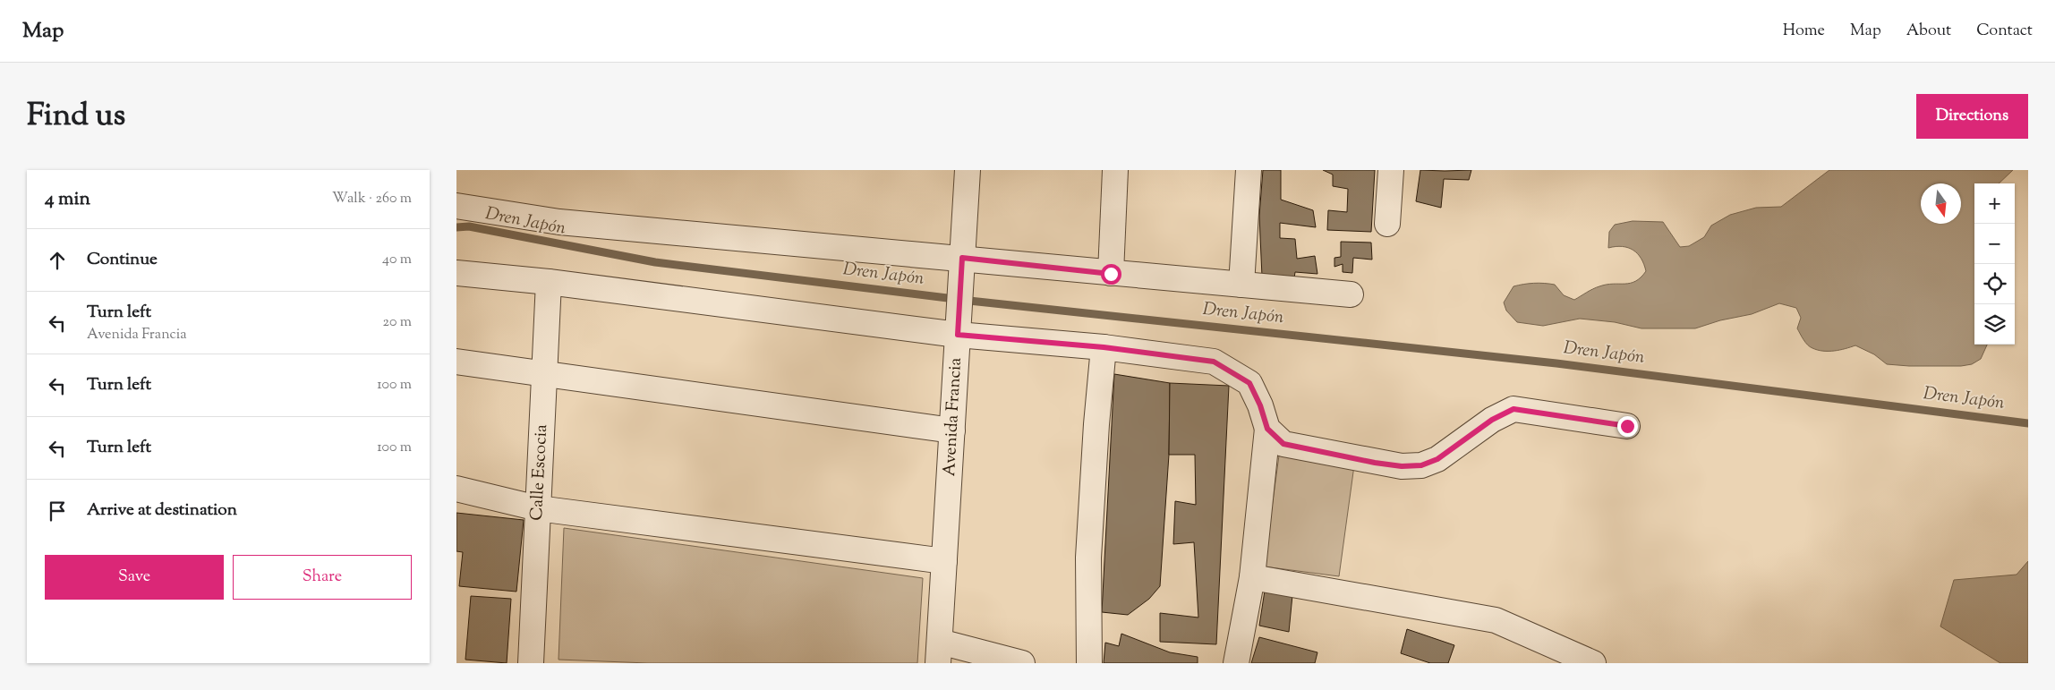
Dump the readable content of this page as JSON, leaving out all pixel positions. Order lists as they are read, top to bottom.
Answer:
{
  "streets": {
    "street": ["Avenida Francia", "Calle Escocia"]
  },
  "water": ["Dren Japón"],
  "north": "bottom",
  "page": {
    "header": "Map",
    "nav": [
      "Home",
      "Map",
      "About",
      "Contact"
    ],
    "title": "Find us",
    "buttons": [
      "Directions",
      ["Save", "Share"]
    ],
    "heading": ["4 min", "Walk · 260 m"],
    "map_buttons": ["+", "−"],
    "list": [
      ["Continue", "40 m"],
      ["Turn left", "Avenida Francia", "20 m"],
      ["Turn left", "100 m"],
      ["Turn left", "100 m"],
      "Arrive at destination"
    ]
  }
}
